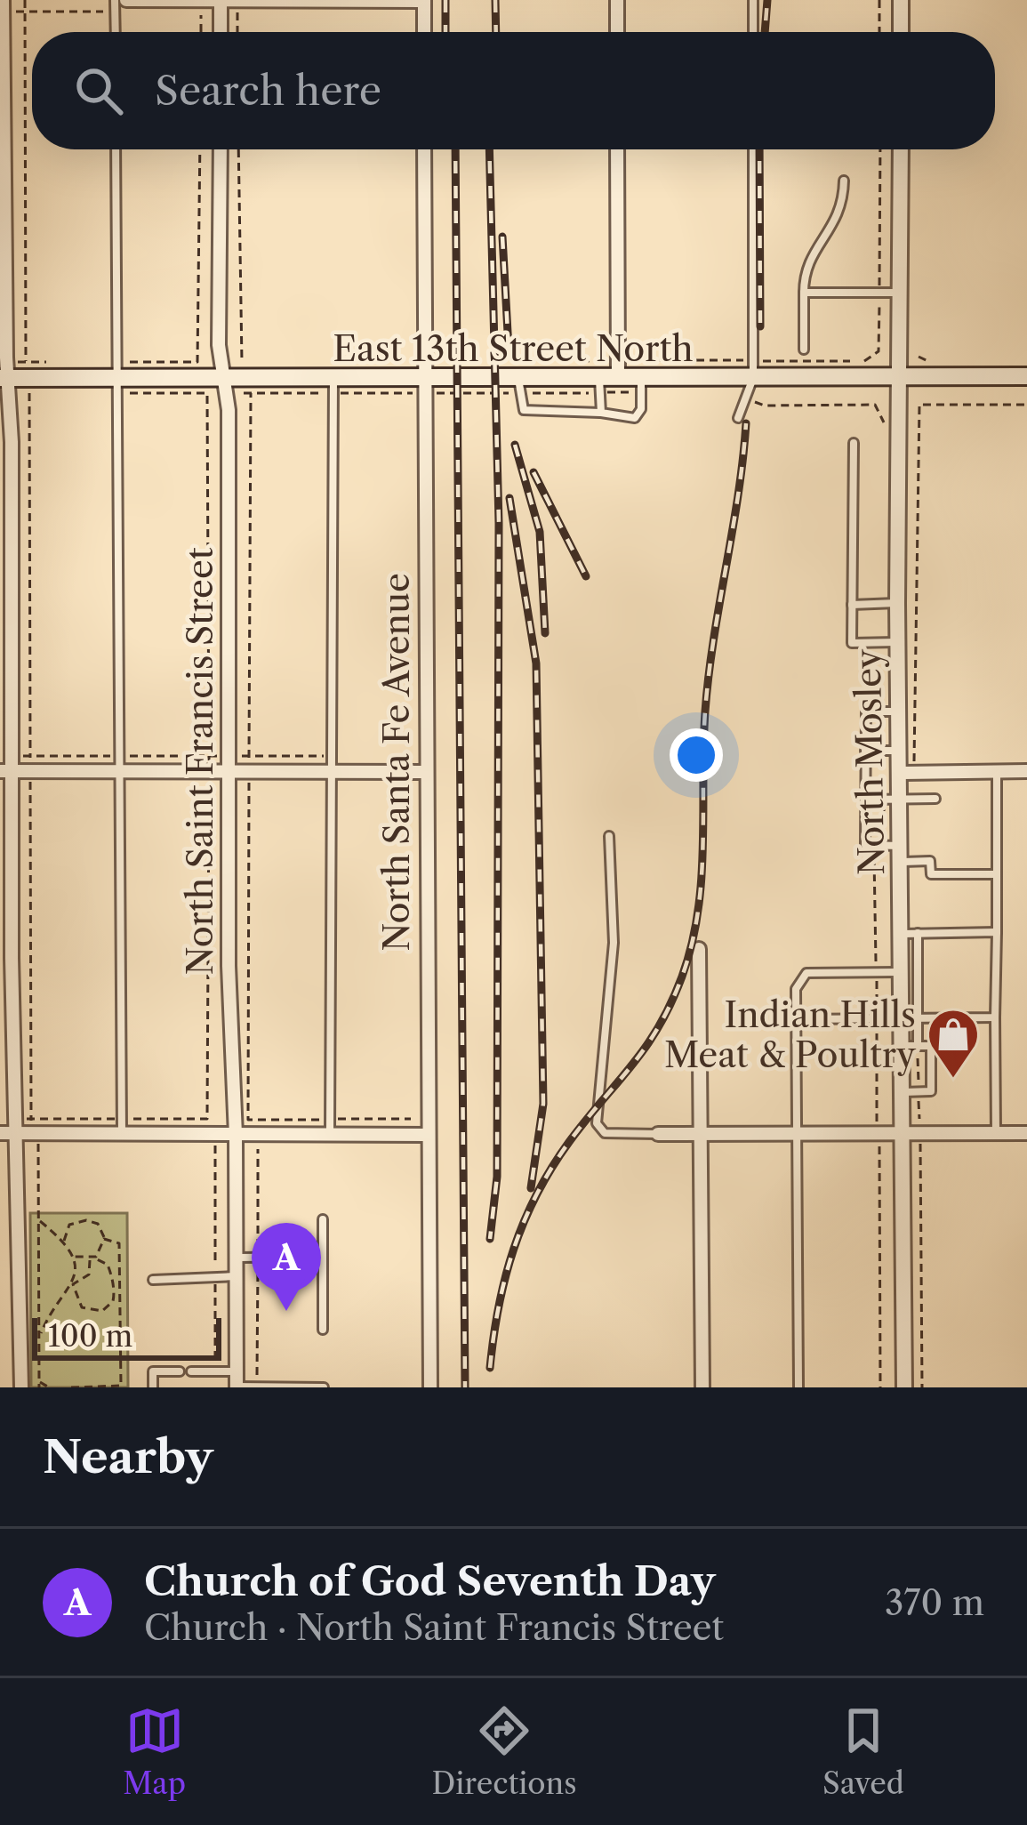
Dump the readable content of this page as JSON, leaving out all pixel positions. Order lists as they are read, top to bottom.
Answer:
{
  "streets": {
    "main road": ["East 13th Street North"],
    "street": ["North Saint Francis Street", "North Santa Fe Avenue", "North Mosley"]
  },
  "crossings": [
    ["East 13th Street North", "North Saint Francis Street"],
    ["East 13th Street North", "North Santa Fe Avenue"],
    ["East 13th Street North", "North Mosley"]
  ],
  "places": {
    "shop": ["Indian Hills Meat & Poultry"]
  },
  "scale_bar": "100 m",
  "page": {
    "search": "Search here",
    "pins": "A",
    "scale": "100 m",
    "heading": "Nearby",
    "list": [
      {
        "mark": "A",
        "name": "Church of God Seventh Day",
        "note": "Church · North Saint Francis Street",
        "value": "370 m"
      }
    ],
    "nav": ["Map", "Directions", "Saved"]
  }
}
